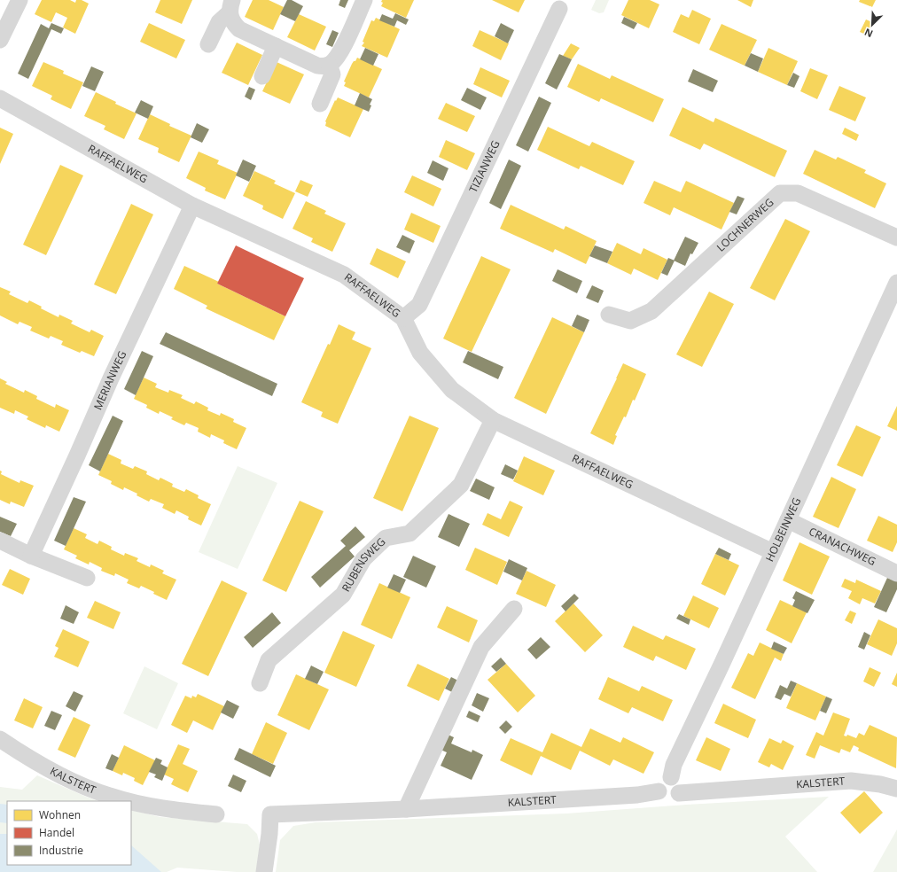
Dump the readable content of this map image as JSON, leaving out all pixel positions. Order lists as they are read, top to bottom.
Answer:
{
  "streets": {
    "street": [
      "RAFFAELWEG",
      "TIZIANWEG",
      "LOCHNERWEG",
      "MERIANWEG",
      "HOLBEINWEG",
      "CRANACHWEG",
      "RUBENSWEG",
      "KALSTERT"
    ]
  },
  "crossings": [
    ["RAFFAELWEG", "TIZIANWEG"],
    ["RAFFAELWEG", "MERIANWEG"],
    ["RAFFAELWEG", "HOLBEINWEG"],
    ["RAFFAELWEG", "RUBENSWEG"],
    ["HOLBEINWEG", "CRANACHWEG"],
    ["HOLBEINWEG", "KALSTERT"]
  ],
  "legend": ["Wohnen", "Handel", "Industrie"],
  "north": "bottom left"
}
